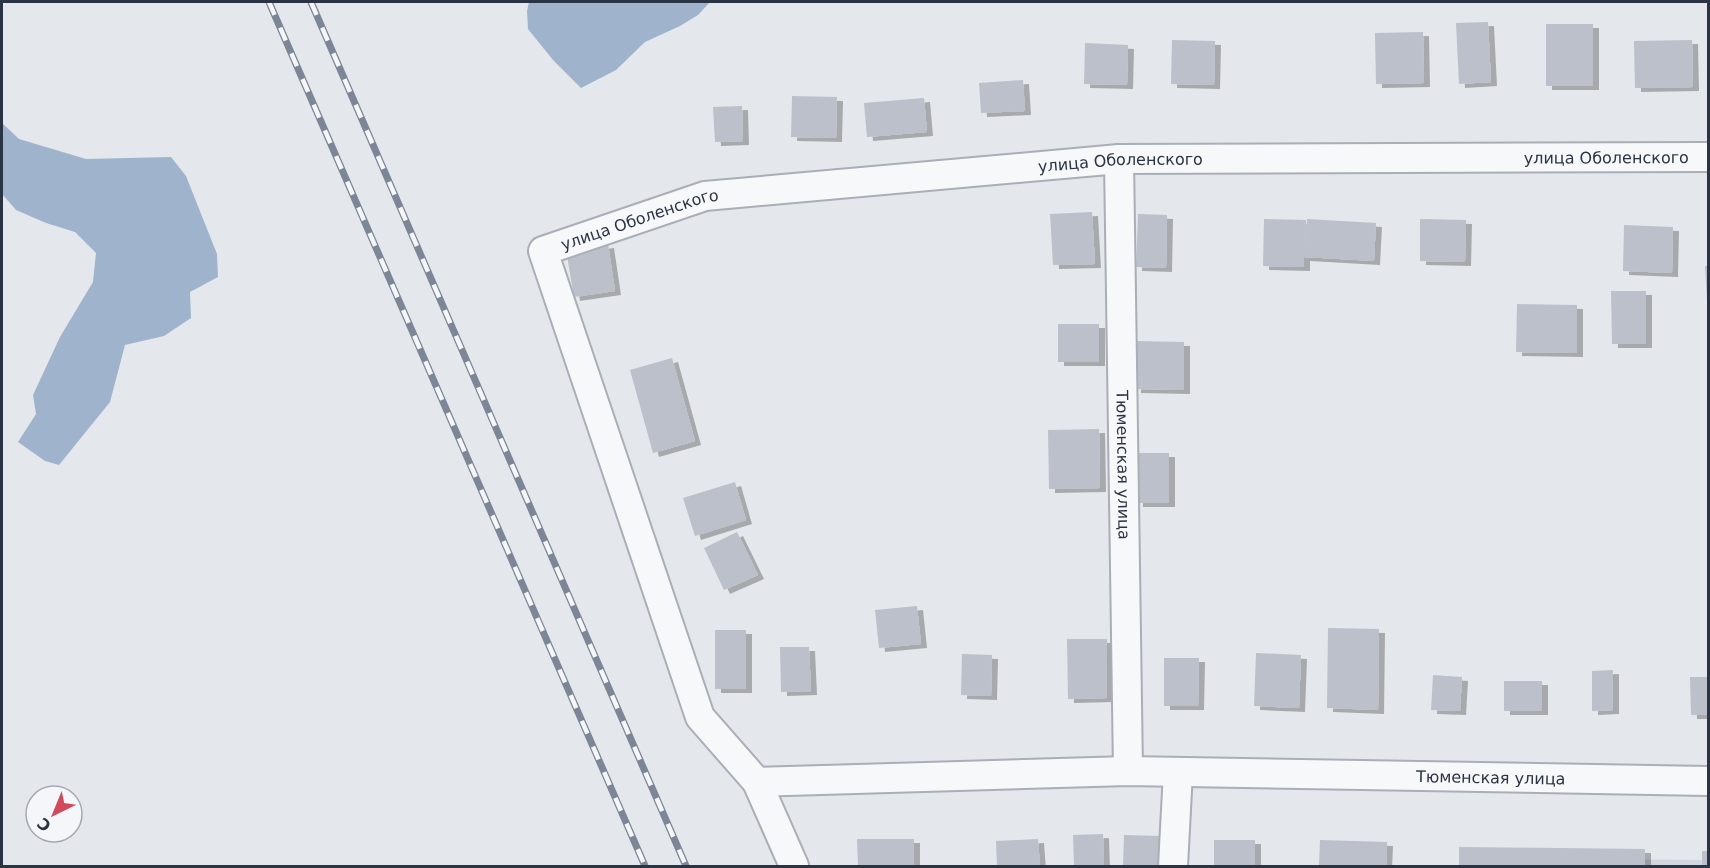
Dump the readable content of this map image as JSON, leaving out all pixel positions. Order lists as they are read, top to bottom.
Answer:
{
  "streets": {
    "street": ["улица Оболенского", "Тюменская улица"]
  },
  "crossings": [
    ["улица Оболенского", "Тюменская улица"]
  ],
  "north": "bottom left"
}
